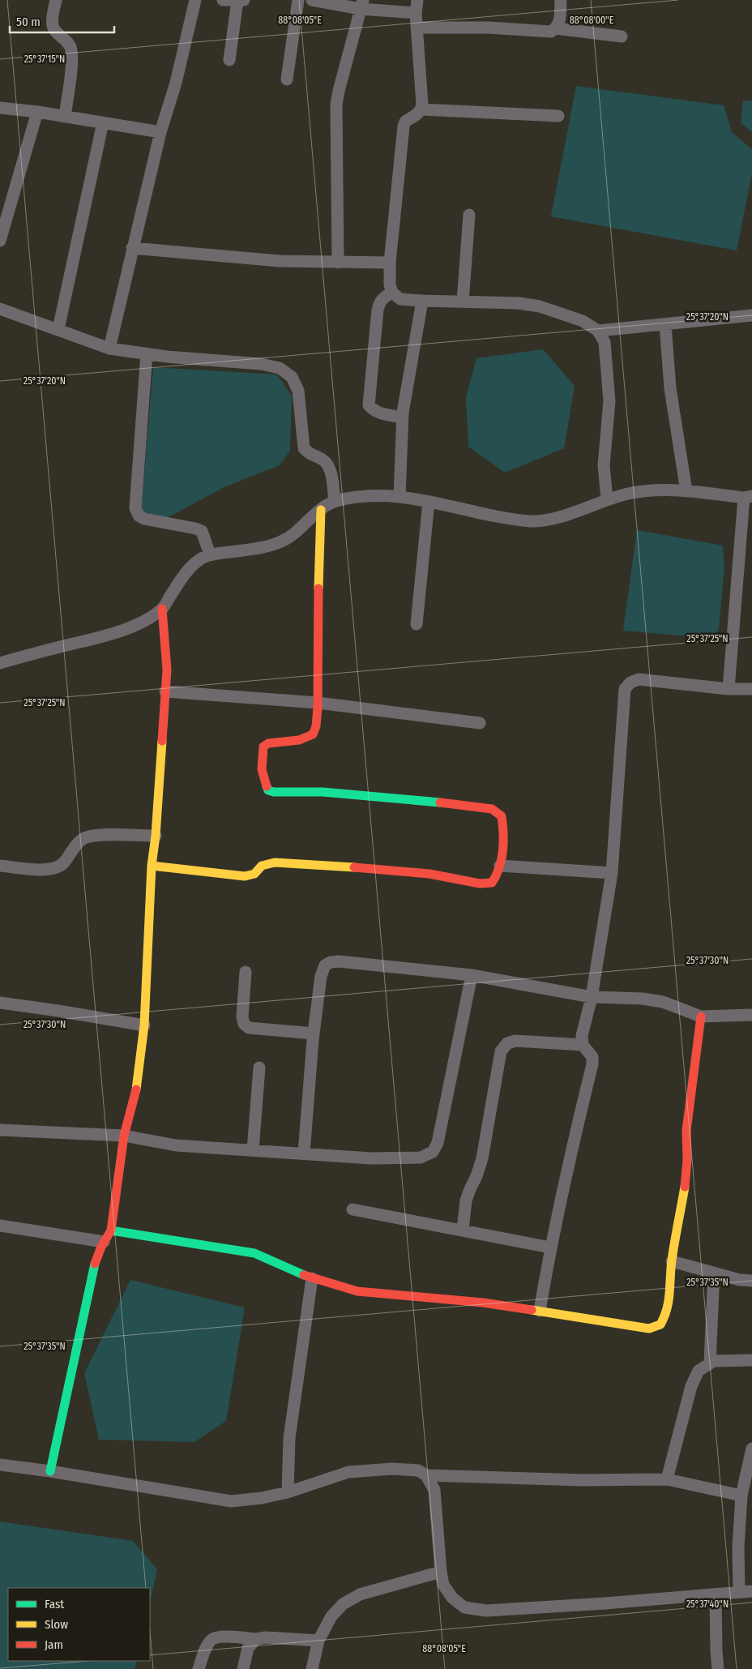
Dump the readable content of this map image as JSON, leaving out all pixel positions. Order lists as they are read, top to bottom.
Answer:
{
  "legend": ["Fast", "Slow", "Jam"],
  "scale_bar": "50 m",
  "coordinates": [
    "88°08'05\"E",
    "88°08'00\"E",
    "25°37'15\"N",
    "25°37'20\"N",
    "25°37'25\"N",
    "25°37'30\"N",
    "25°37'35\"N",
    "25°37'40\"N"
  ]
}
